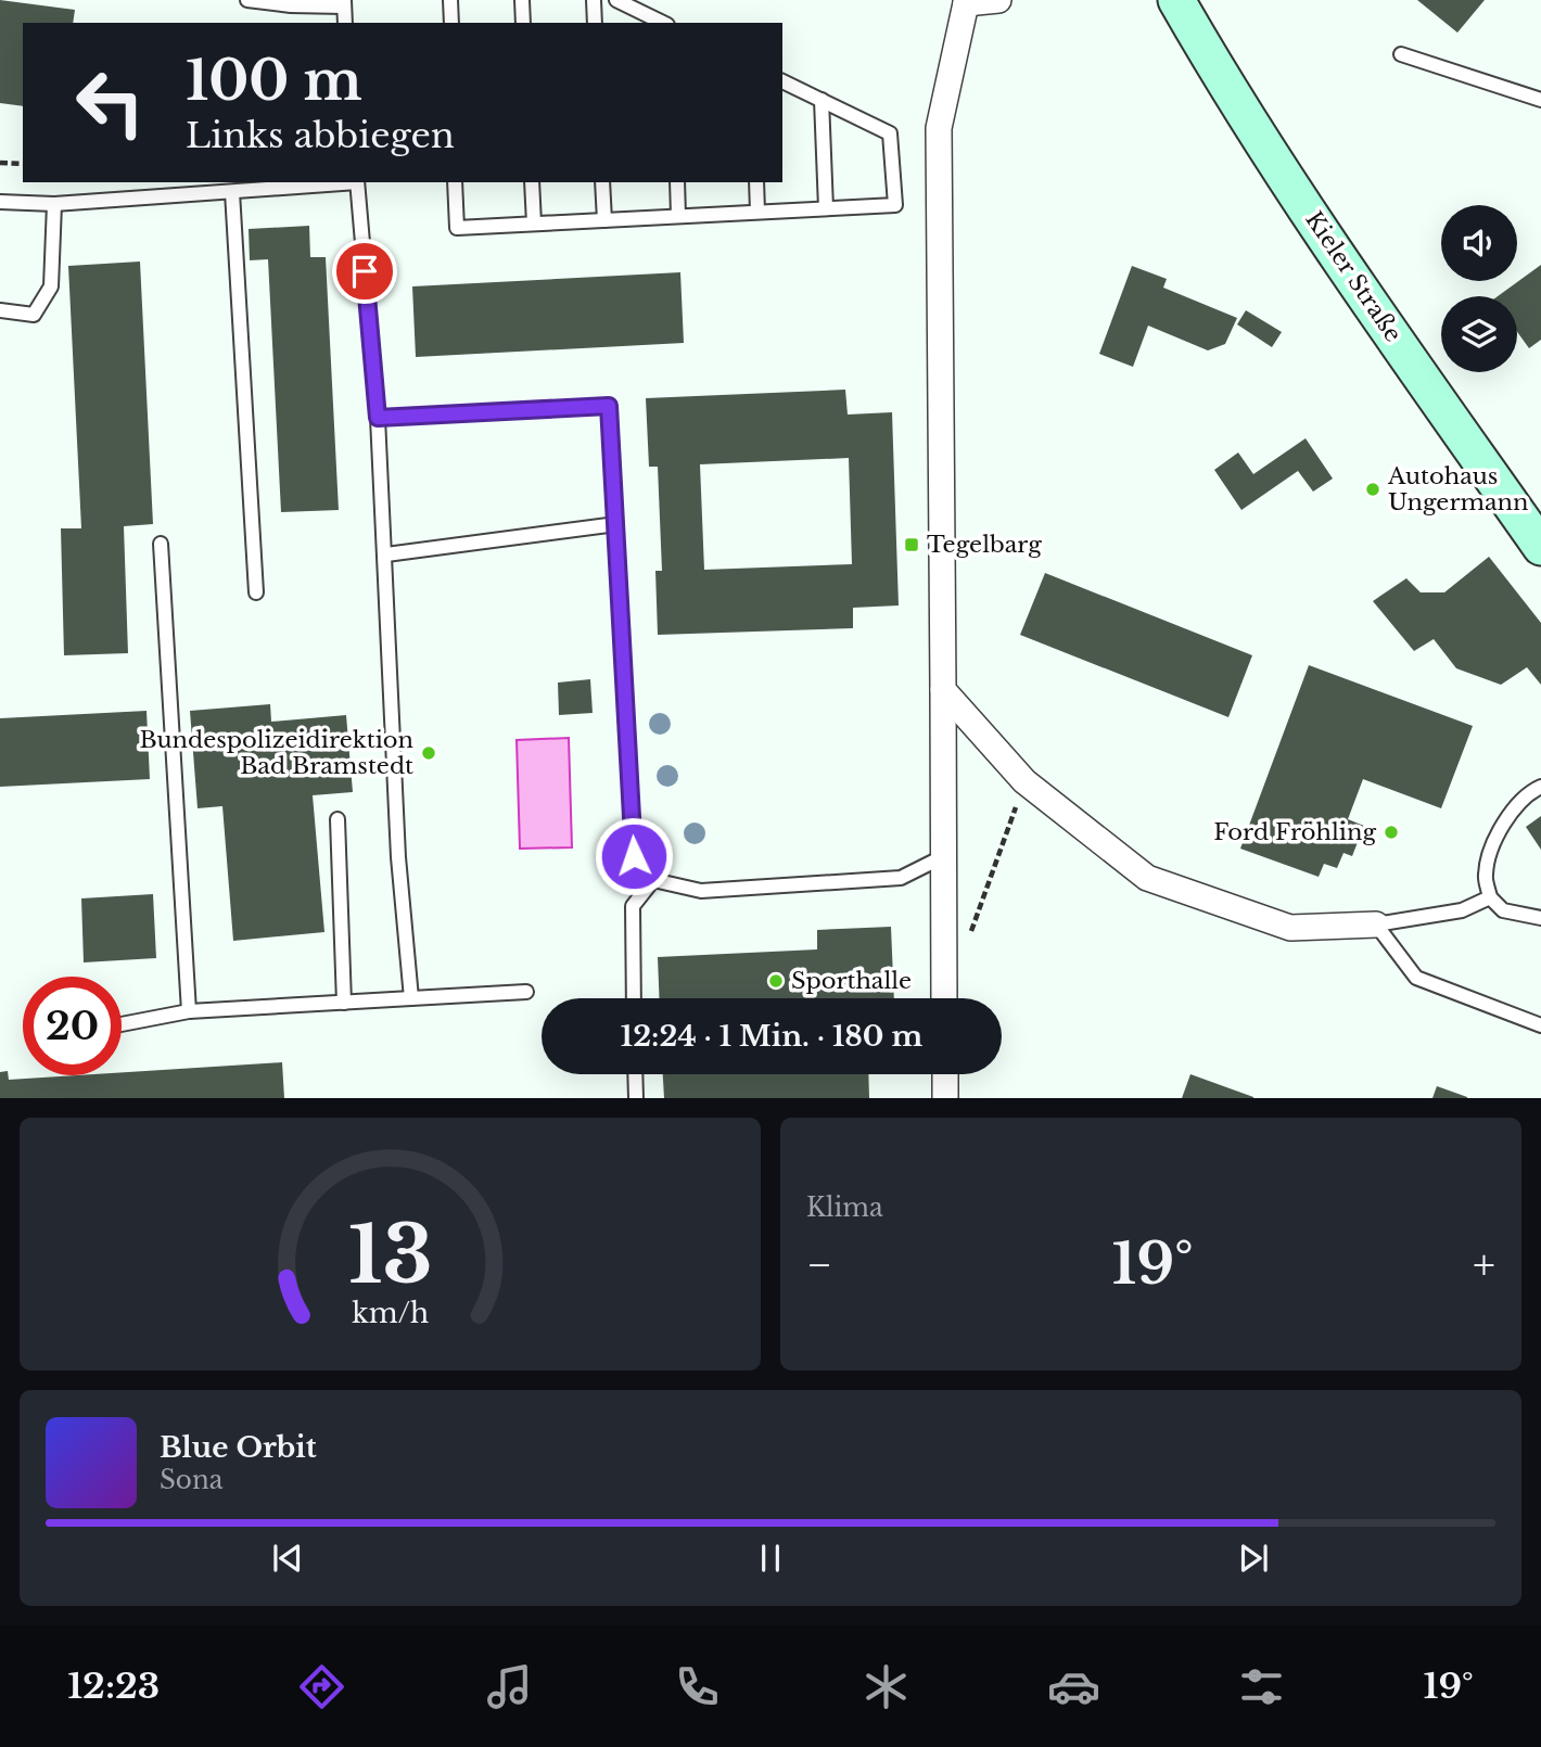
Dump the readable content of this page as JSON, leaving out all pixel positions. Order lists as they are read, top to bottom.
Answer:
{
  "streets": {
    "street": ["Kieler Straße"]
  },
  "places": {
    "other": [
      "Autohaus Ungermann",
      "Bundespolizeidirektion Bad Bramstedt",
      "Ford Fröhling",
      "Sporthalle"
    ],
    "transit": ["Tegelbarg"]
  },
  "page": {
    "turn": ["100 m", "Links abbiegen"],
    "limit": "20",
    "trip": "12:24 · 1 Min. · 180 m",
    "tile": "Klima",
    "heat": ["−", "19°", "+"],
    "song": ["Blue Orbit", "Sona"],
    "tabs": ["12:23", "19°"],
    "gauge": ["13", "km/h"]
  }
}
